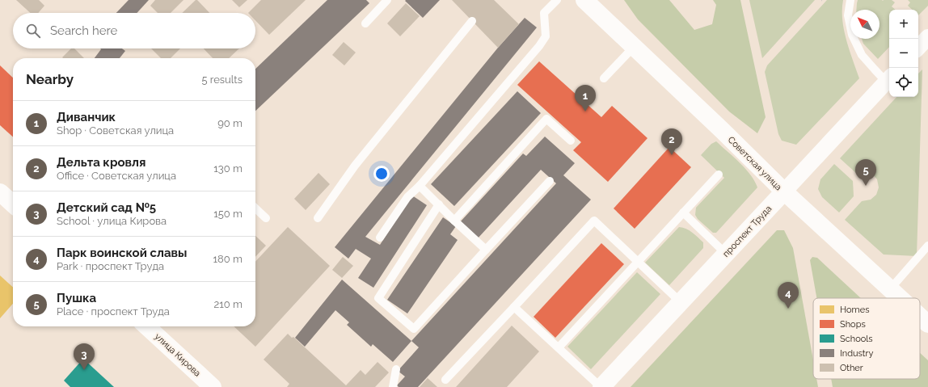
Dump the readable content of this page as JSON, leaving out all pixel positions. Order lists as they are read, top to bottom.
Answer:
{
  "streets": {
    "main road": ["Советская улица", "проспект Труда", "улица Кирова"]
  },
  "crossings": [
    ["Советская улица", "проспект Труда"]
  ],
  "legend": [
    "Homes",
    "Shops",
    "Schools",
    "Industry",
    "Other"
  ],
  "north": "top left",
  "page": {
    "map_buttons": ["+", "−"],
    "search": "Search here",
    "heading": ["Nearby", "5 results"],
    "pins": [
      "1",
      "2",
      "5",
      "4",
      "3"
    ],
    "list": [
      {
        "mark": "1",
        "name": "Диванчик",
        "note": "Shop · Советская улица",
        "value": "90 m"
      },
      {
        "mark": "2",
        "name": "Дельта кровля",
        "note": "Office · Советская улица",
        "value": "130 m"
      },
      {
        "mark": "3",
        "name": "Детский сад №5",
        "note": "School · улица Кирова",
        "value": "150 m"
      },
      {
        "mark": "4",
        "name": "Парк воинской славы",
        "note": "Park · проспект Труда",
        "value": "180 m"
      },
      {
        "mark": "5",
        "name": "Пушка",
        "note": "Place · проспект Труда",
        "value": "210 m"
      }
    ]
  }
}
